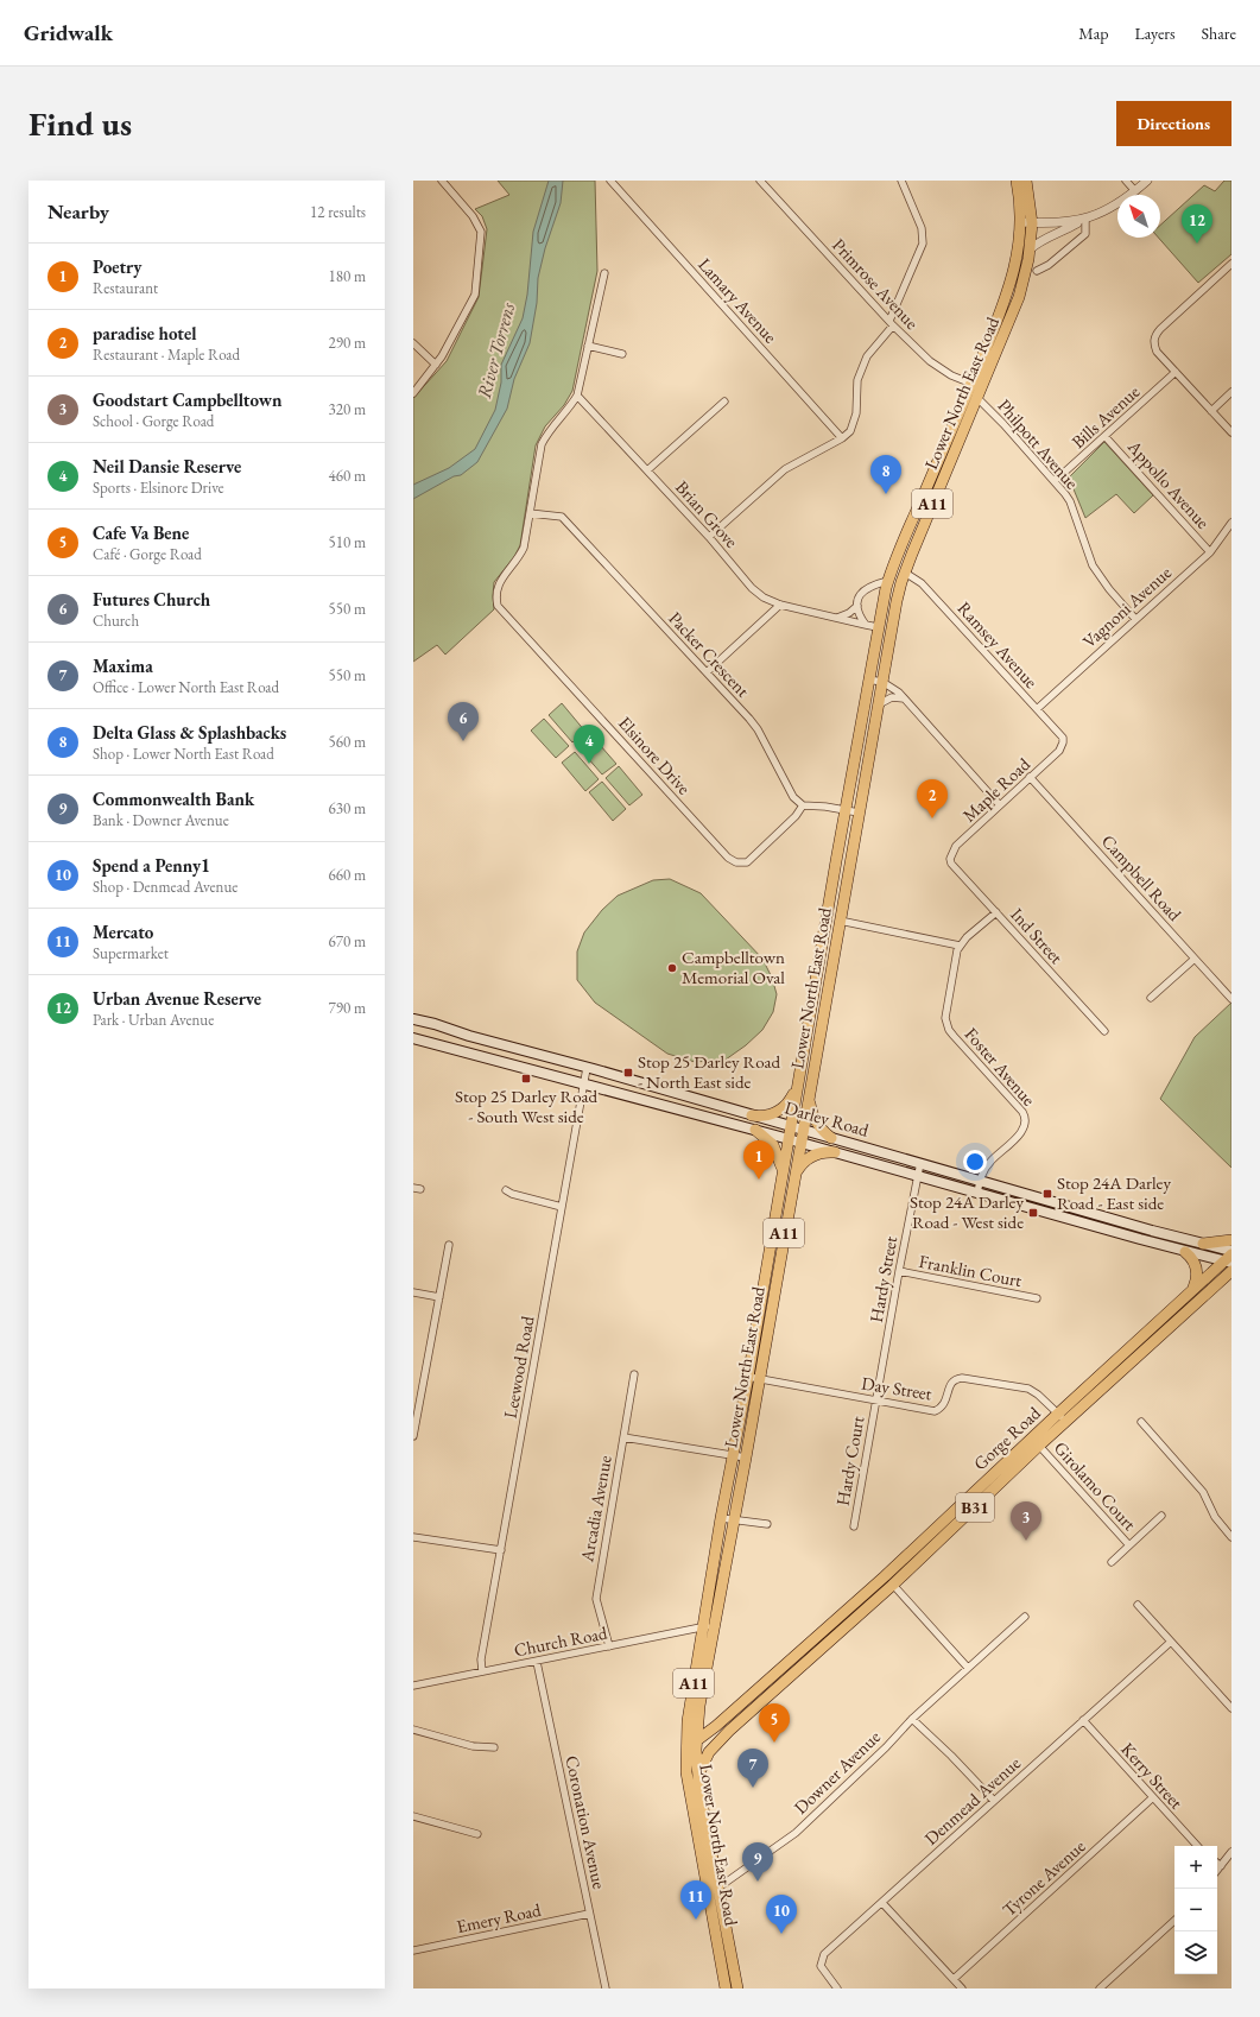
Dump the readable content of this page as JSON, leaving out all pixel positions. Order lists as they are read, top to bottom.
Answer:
{
  "streets": {
    "main road": [
      "Lower North East Road",
      "A11",
      "Darley Road",
      "Gorge Road",
      "B31"
    ],
    "street": [
      "Primrose Avenue",
      "Lamary Avenue",
      "Bills Avenue",
      "Philpott Avenue",
      "Appollo Avenue",
      "Brian Grove",
      "Vagnoni Avenue",
      "Ramsey Avenue",
      "Packer Crescent",
      "Elsinore Drive",
      "Maple Road",
      "Campbell Road",
      "Ind Street",
      "Foster Avenue",
      "Franklin Court",
      "Hardy Street",
      "Leewood Road",
      "Day Street",
      "Hardy Court",
      "Girolamo Court",
      "Arcadia Avenue",
      "Church Road",
      "Downer Avenue",
      "Kerry Street",
      "Denmead Avenue",
      "Coronation Avenue",
      "Tyrone Avenue",
      "Emery Road"
    ]
  },
  "crossings": [
    ["Primrose Avenue", "Lower North East Road"],
    ["Primrose Avenue", "Philpott Avenue"],
    ["Lower North East Road", "Philpott Avenue"],
    ["Lower North East Road", "Brian Grove"],
    ["Lower North East Road", "Ramsey Avenue"],
    ["Lower North East Road", "Darley Road"],
    ["Lower North East Road", "Day Street"],
    ["Lower North East Road", "Gorge Road"],
    ["Lower North East Road", "Church Road"],
    ["Lower North East Road", "Downer Avenue"],
    ["Bills Avenue", "Philpott Avenue"],
    ["Bills Avenue", "Appollo Avenue"],
    ["Philpott Avenue", "Vagnoni Avenue"],
    ["Appollo Avenue", "Vagnoni Avenue"],
    ["Vagnoni Avenue", "Ramsey Avenue"],
    ["Ramsey Avenue", "Maple Road"],
    ["Packer Crescent", "Elsinore Drive"],
    ["Maple Road", "Campbell Road"],
    ["Maple Road", "Ind Street"],
    ["Foster Avenue", "Darley Road"],
    ["Darley Road", "Hardy Street"],
    ["Darley Road", "Leewood Road"],
    ["Darley Road", "Gorge Road"],
    ["Franklin Court", "Hardy Street"],
    ["Hardy Street", "Day Street"],
    ["Hardy Street", "Hardy Court"],
    ["Leewood Road", "Church Road"],
    ["Day Street", "Gorge Road"],
    ["Day Street", "Hardy Court"],
    ["Gorge Road", "Girolamo Court"],
    ["Arcadia Avenue", "Church Road"],
    ["Church Road", "Coronation Avenue"],
    ["Kerry Street", "Denmead Avenue"],
    ["Kerry Street", "Tyrone Avenue"],
    ["Coronation Avenue", "Emery Road"]
  ],
  "water": ["River Torrens"],
  "places": {
    "other": ["Campbelltown Memorial Oval"],
    "transit": [
      "Stop 25 Darley Road - North East side",
      "Stop 25 Darley Road - South West side",
      "Stop 24A Darley Road - East side",
      "Stop 24A Darley Road - West side"
    ]
  },
  "north": "top left",
  "page": {
    "header": "Gridwalk",
    "nav": ["Map", "Layers", "Share"],
    "buttons": "Directions",
    "title": "Find us",
    "heading": ["Nearby", "12 results"],
    "pins": [
      "12",
      "8",
      "6",
      "4",
      "2",
      "1",
      "3",
      "5",
      "7",
      "9",
      "11",
      "10"
    ],
    "list": [
      {
        "mark": "1",
        "name": "Poetry",
        "note": "Restaurant",
        "value": "180 m"
      },
      {
        "mark": "2",
        "name": "paradise hotel",
        "note": "Restaurant · Maple Road",
        "value": "290 m"
      },
      {
        "mark": "3",
        "name": "Goodstart Campbelltown",
        "note": "School · Gorge Road",
        "value": "320 m"
      },
      {
        "mark": "4",
        "name": "Neil Dansie Reserve",
        "note": "Sports · Elsinore Drive",
        "value": "460 m"
      },
      {
        "mark": "5",
        "name": "Cafe Va Bene",
        "note": "Café · Gorge Road",
        "value": "510 m"
      },
      {
        "mark": "6",
        "name": "Futures Church",
        "note": "Church",
        "value": "550 m"
      },
      {
        "mark": "7",
        "name": "Maxima",
        "note": "Office · Lower North East Road",
        "value": "550 m"
      },
      {
        "mark": "8",
        "name": "Delta Glass & Splashbacks",
        "note": "Shop · Lower North East Road",
        "value": "560 m"
      },
      {
        "mark": "9",
        "name": "Commonwealth Bank",
        "note": "Bank · Downer Avenue",
        "value": "630 m"
      },
      {
        "mark": "10",
        "name": "Spend a Penny1",
        "note": "Shop · Denmead Avenue",
        "value": "660 m"
      },
      {
        "mark": "11",
        "name": "Mercato",
        "note": "Supermarket",
        "value": "670 m"
      },
      {
        "mark": "12",
        "name": "Urban Avenue Reserve",
        "note": "Park · Urban Avenue",
        "value": "790 m"
      }
    ],
    "map_buttons": ["+", "−"]
  }
}
